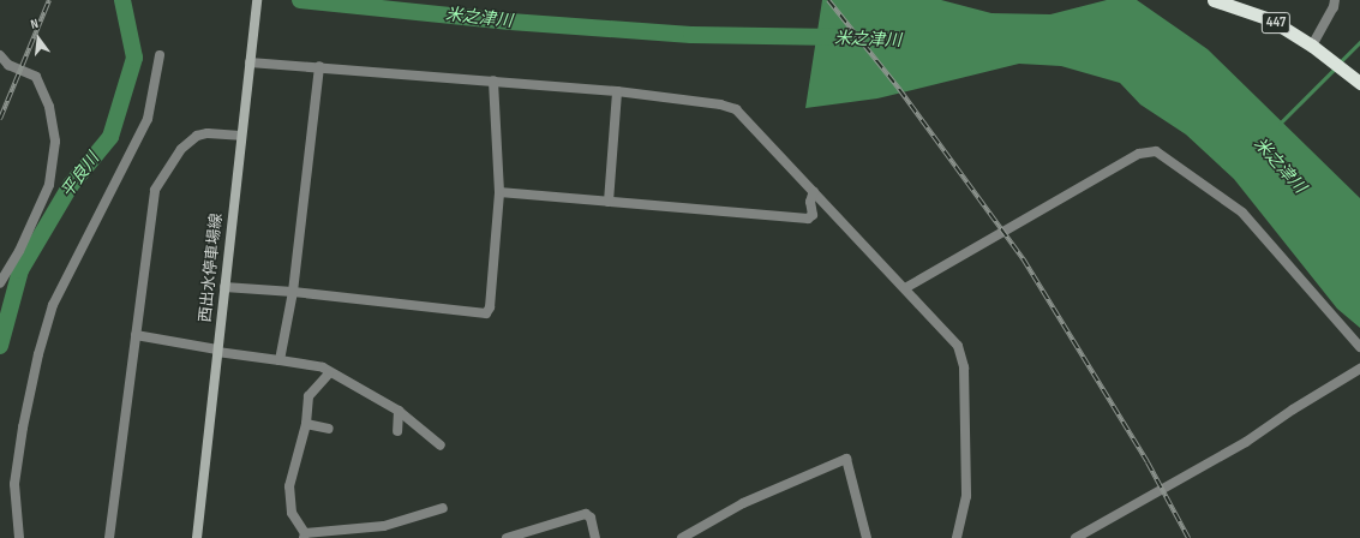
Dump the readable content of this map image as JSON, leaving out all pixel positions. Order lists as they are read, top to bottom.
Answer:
{
  "streets": {
    "highway": ["447"],
    "main road": ["西出水停車場線"]
  },
  "water": ["米之津川", "平良川"],
  "north": "top"
}
